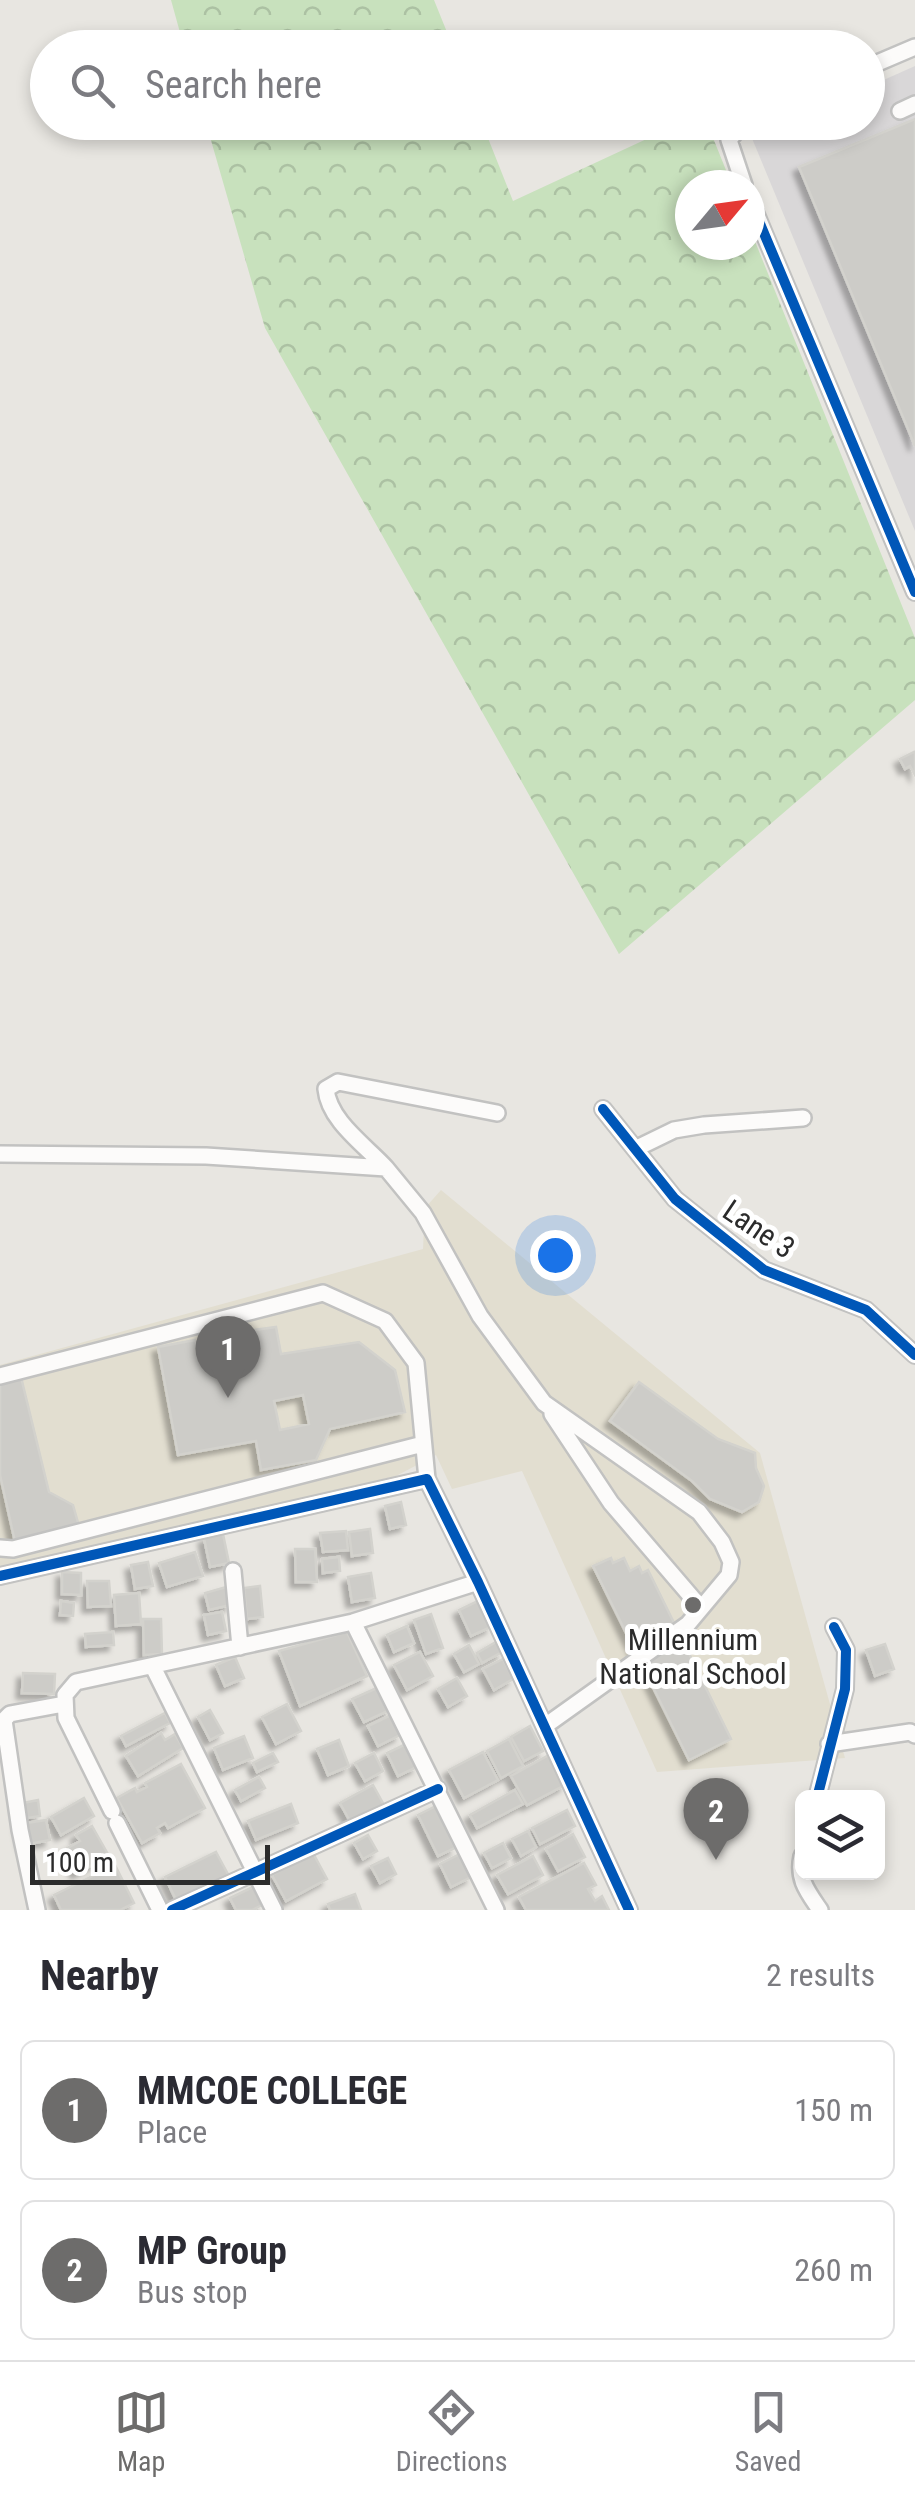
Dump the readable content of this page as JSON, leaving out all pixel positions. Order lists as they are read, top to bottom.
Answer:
{
  "streets": {
    "street": ["Lane 3"]
  },
  "places": ["Millennium National School"],
  "scale_bar": "100 m",
  "north": "top right",
  "page": {
    "search": "Search here",
    "pins": ["1", "2"],
    "scale": "100 m",
    "heading": ["Nearby", "2 results"],
    "list": [
      {
        "mark": "1",
        "name": "MMCOE COLLEGE",
        "note": "Place",
        "value": "150 m"
      },
      {
        "mark": "2",
        "name": "MP Group",
        "note": "Bus stop",
        "value": "260 m"
      }
    ],
    "nav": ["Map", "Directions", "Saved"]
  }
}
